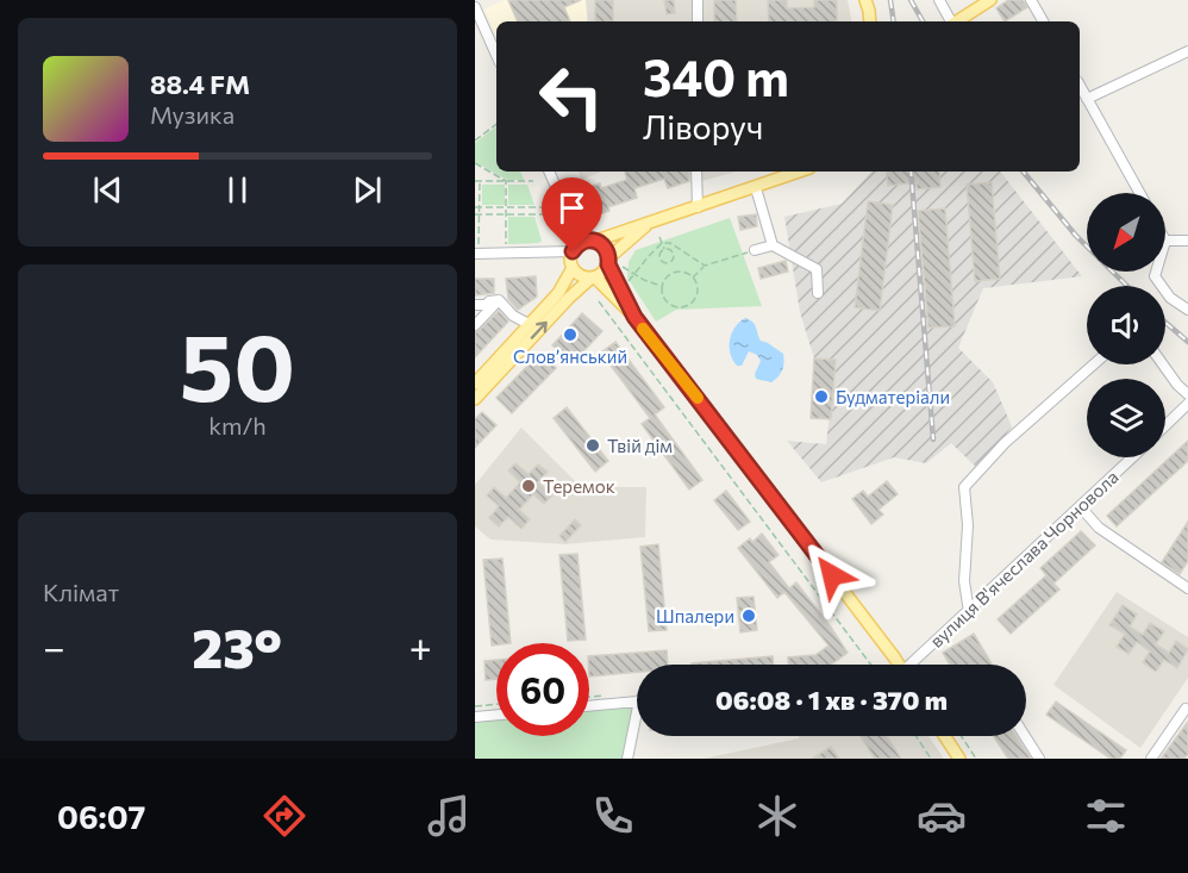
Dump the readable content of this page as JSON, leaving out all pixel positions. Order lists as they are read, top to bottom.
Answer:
{
  "streets": {
    "street": ["вулиця В'ячеслава Чорновола"]
  },
  "places": [
    "Слов’янський",
    "Будматеріали",
    "Твій дім",
    "Теремок",
    "Шпалери"
  ],
  "north": "bottom left",
  "page": {
    "turn": ["340 m", "Ліворуч"],
    "song": ["88.4 FM", "Музика"],
    "tile": [
      ["50", "km/h"],
      "Клімат"
    ],
    "heat": ["−", "23°", "+"],
    "limit": "60",
    "trip": "06:08 · 1 хв · 370 m",
    "tabs": "06:07"
  }
}
